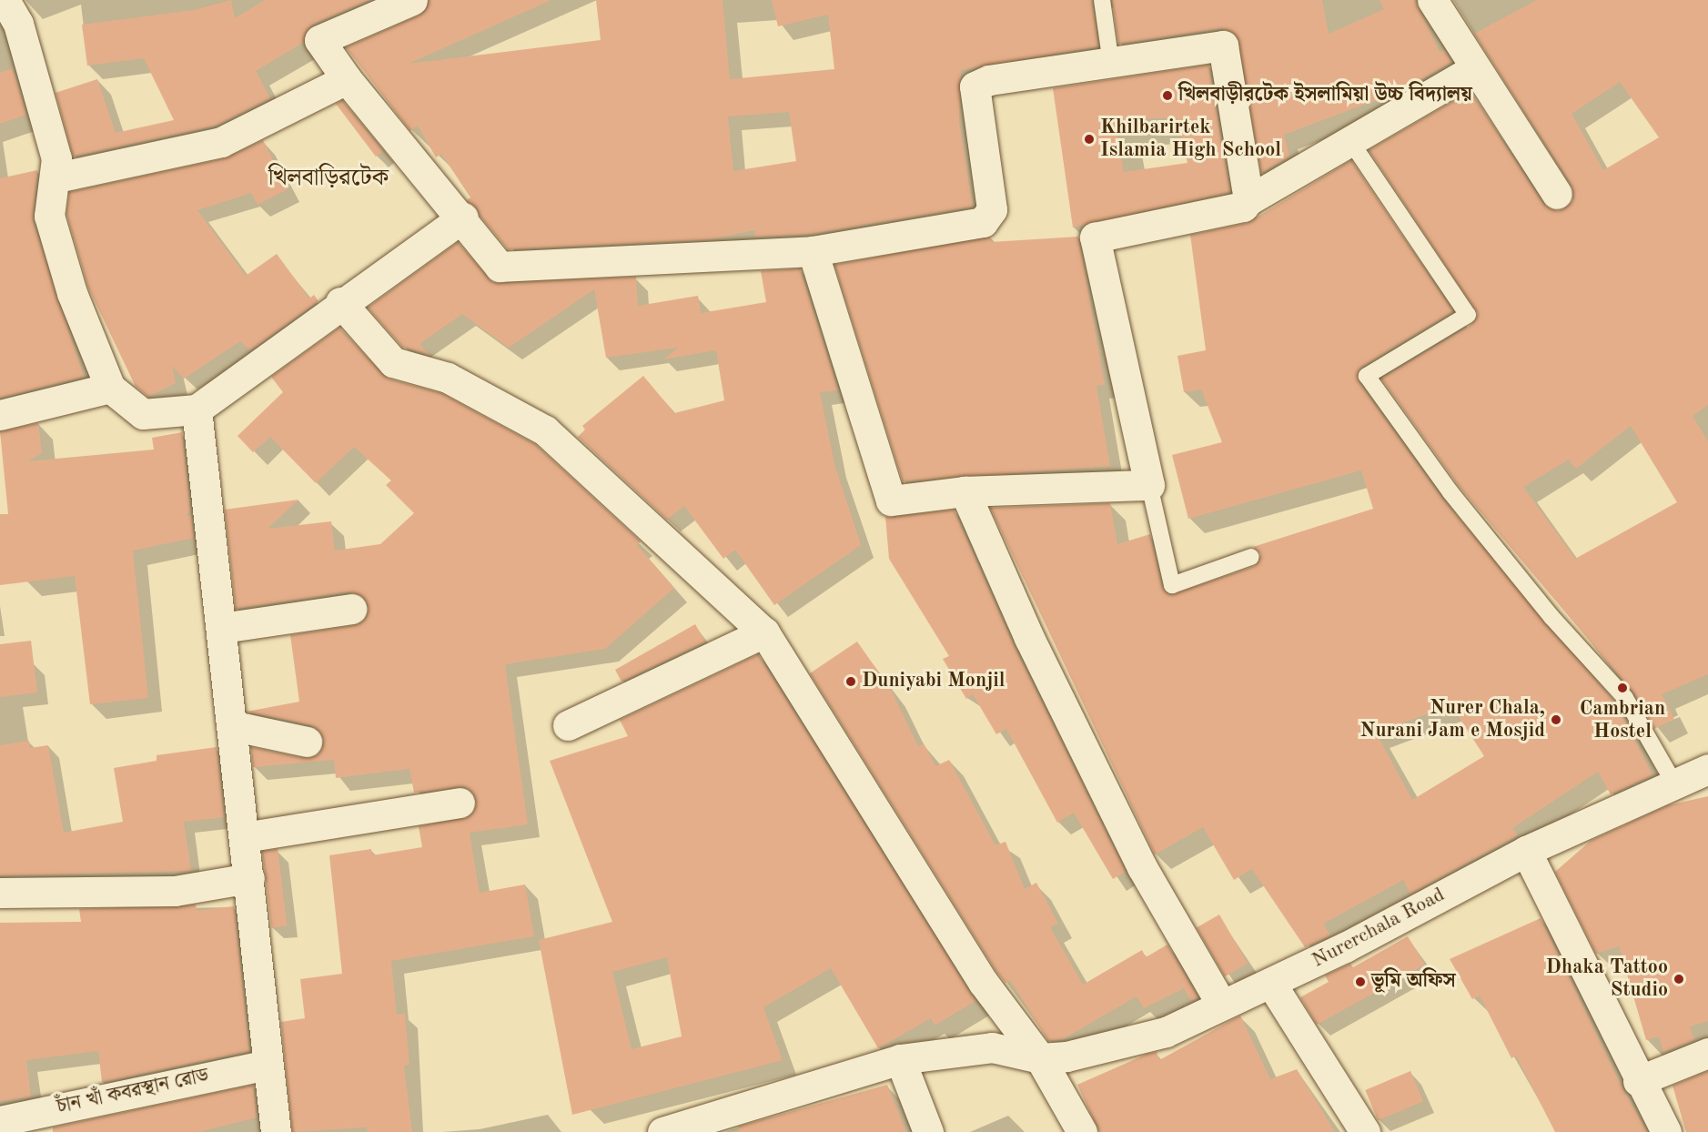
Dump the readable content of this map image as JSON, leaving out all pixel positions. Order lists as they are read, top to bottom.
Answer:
{
  "streets": {
    "street": ["Nurerchala Road", "চাঁন খাঁ কবরস্থান রোড"]
  },
  "districts": ["খিলবাড়িরটেক"],
  "places": [
    "খিলবাড়ীরটেক ইসলামিয়া উচ্চ বিদ্যালয়",
    "Khilbarirtek Islamia High School",
    "Duniyabi Monjil",
    "Cambrian Hostel",
    "Nurer Chala, Nurani Jam e Mosjid",
    "Dhaka Tattoo Studio",
    "ভূমি অফিস"
  ]
}
